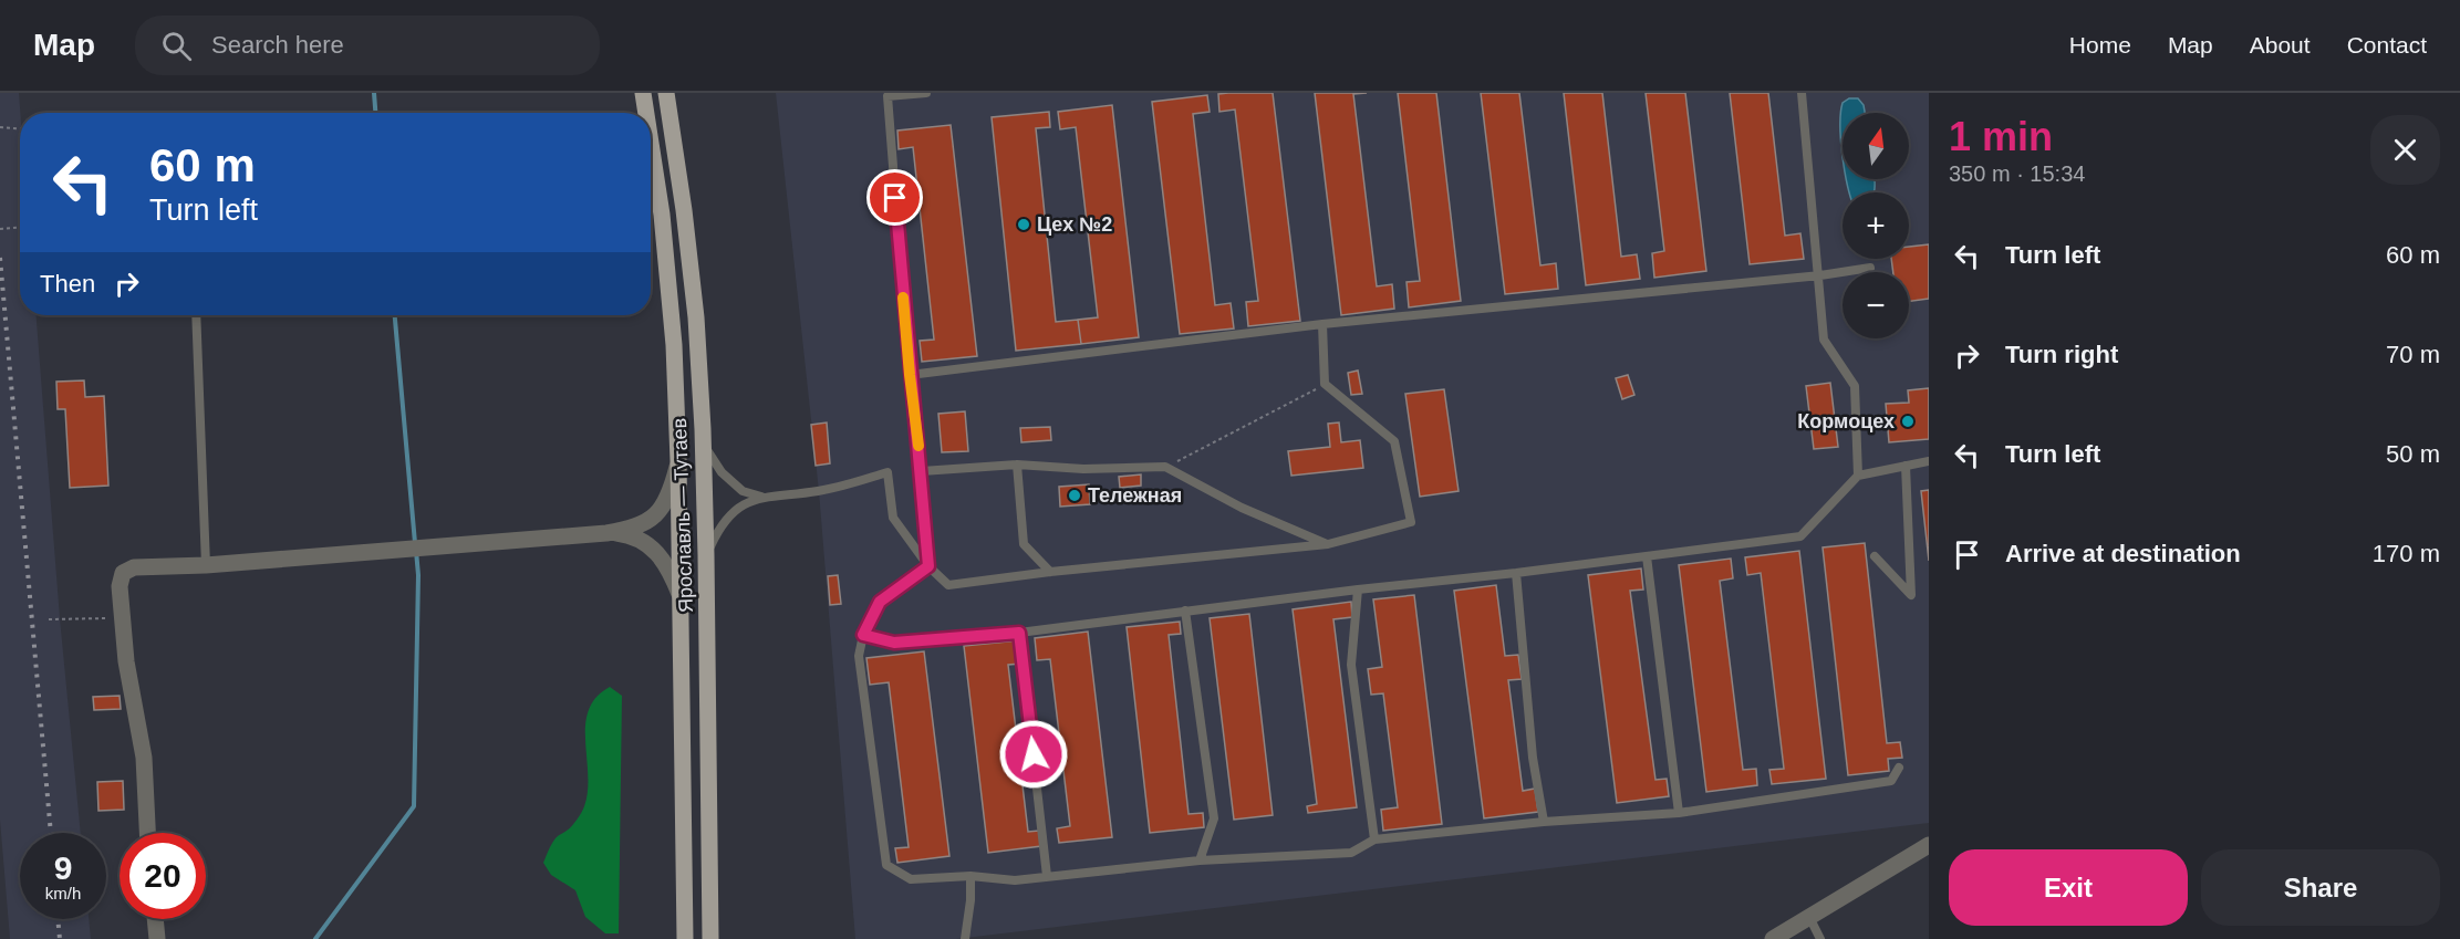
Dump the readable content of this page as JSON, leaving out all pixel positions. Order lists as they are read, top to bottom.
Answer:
{
  "streets": {
    "main road": ["Ярославль — Тутаев"]
  },
  "places": ["Цех №2", "Кормоцех", "Тележная"],
  "north": "top",
  "page": {
    "header": "Map",
    "search": "Search here",
    "nav": [
      "Home",
      "Map",
      "About",
      "Contact"
    ],
    "heading": ["1 min", "350 m · 15:34"],
    "map_buttons": ["+", "−"],
    "turn": ["60 m", "Turn left"],
    "list": [
      {
        "name": "Turn left",
        "value": "60 m"
      },
      {
        "name": "Turn right",
        "value": "70 m"
      },
      {
        "name": "Turn left",
        "value": "50 m"
      },
      {
        "name": "Arrive at destination",
        "value": "170 m"
      }
    ],
    "then": "Then",
    "speed": "9 km/h",
    "limit": "20",
    "buttons": ["Exit", "Share"]
  }
}
